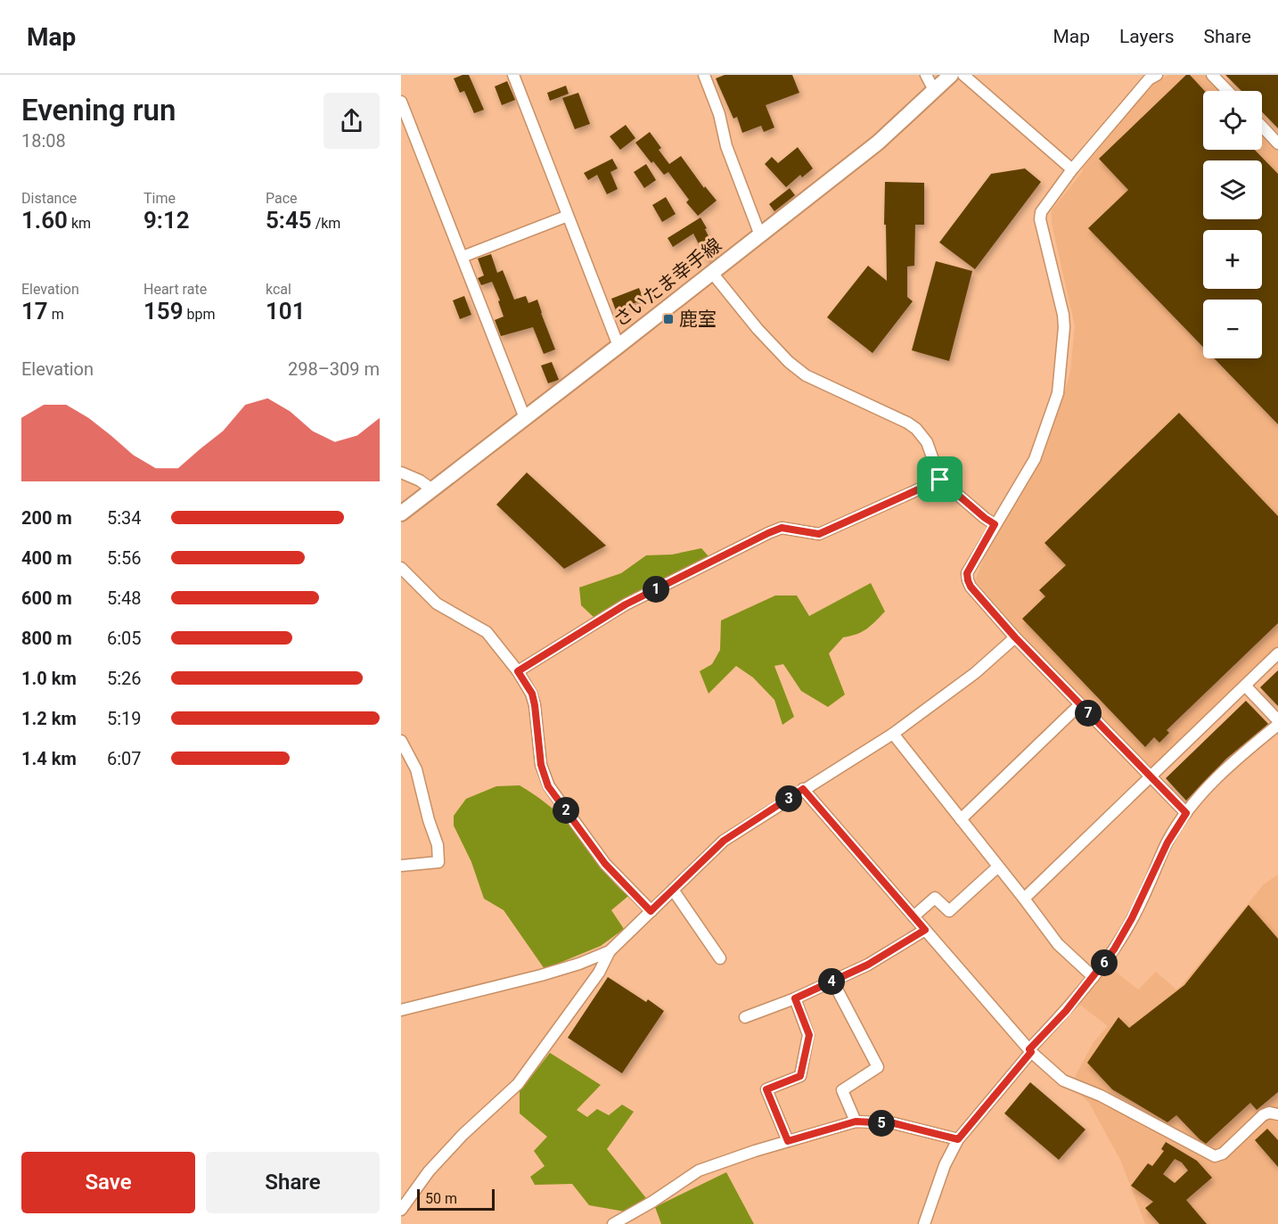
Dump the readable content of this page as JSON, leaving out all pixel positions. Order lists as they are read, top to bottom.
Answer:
{
  "streets": {
    "main road": ["さいたま幸手線"]
  },
  "places": {
    "transit": ["鹿室"]
  },
  "scale_bar": "50 m",
  "page": {
    "header": "Map",
    "nav": ["Map", "Layers", "Share"],
    "heading": ["Evening run", "18:08"],
    "map_buttons": ["+", "−"],
    "stats": [
      ["Distance", "1.60 km"],
      ["Time", "9:12"],
      ["Pace", "5:45 /km"],
      ["Elevation", "17 m"],
      ["Heart rate", "159 bpm"],
      ["kcal", "101"]
    ],
    "chart": ["Elevation", "298–309 m"],
    "list": [
      {
        "name": "200 m",
        "note": "5:34"
      },
      {
        "name": "400 m",
        "note": "5:56"
      },
      {
        "name": "600 m",
        "note": "5:48"
      },
      {
        "name": "800 m",
        "note": "6:05"
      },
      {
        "name": "1.0 km",
        "note": "5:26"
      },
      {
        "name": "1.2 km",
        "note": "5:19"
      },
      {
        "name": "1.4 km",
        "note": "6:07"
      }
    ],
    "pins": [
      "1",
      "7",
      "3",
      "2",
      "6",
      "4",
      "5"
    ],
    "buttons": ["Save", "Share"],
    "scale": "50 m"
  }
}
